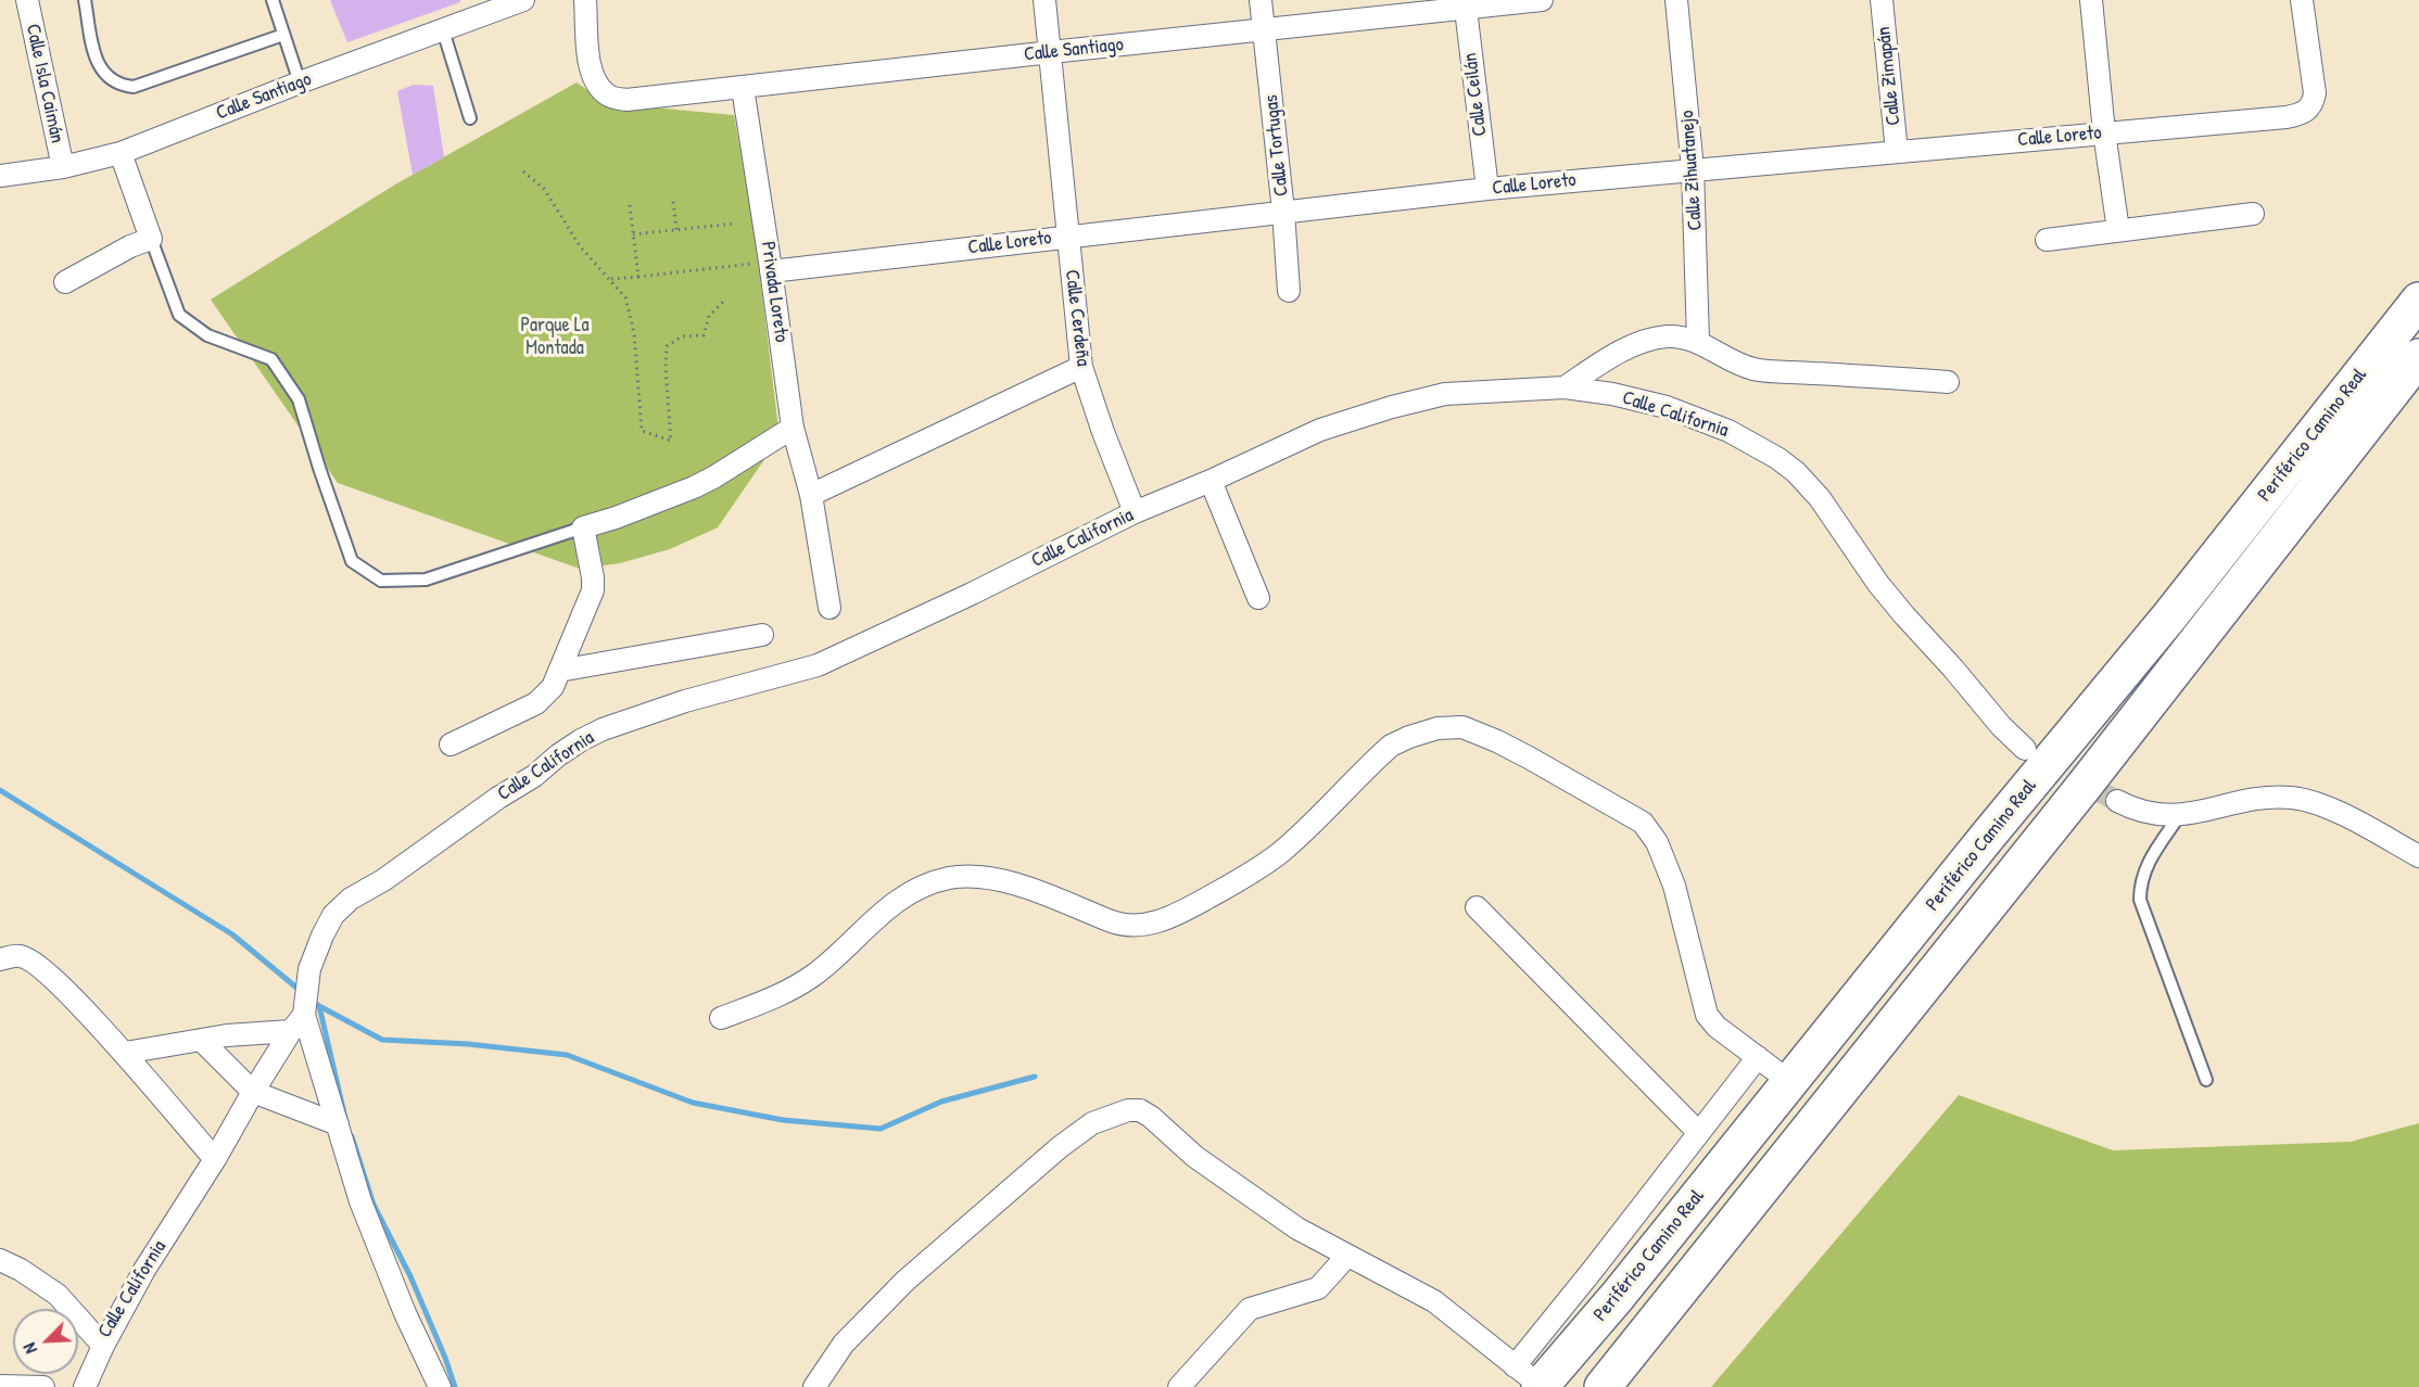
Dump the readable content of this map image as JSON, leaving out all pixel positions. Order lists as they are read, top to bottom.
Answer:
{
  "streets": {
    "highway": ["Periférico Camino Real"],
    "street": [
      "Calle Santiago",
      "Calle Zimapán",
      "Calle Isla Caimán",
      "Calle Ceilán",
      "Calle Loreto",
      "Calle Tortugas",
      "Calle Zihuatanejo",
      "Privada Loreto",
      "Calle Cerdeña",
      "Calle California"
    ]
  },
  "crossings": [
    ["Calle Santiago", "Calle Isla Caimán"],
    ["Calle Santiago", "Calle Ceilán"],
    ["Calle Santiago", "Calle Tortugas"],
    ["Calle Santiago", "Privada Loreto"],
    ["Calle Santiago", "Calle Cerdeña"],
    ["Calle Zimapán", "Calle Loreto"],
    ["Calle Ceilán", "Calle Loreto"],
    ["Calle Loreto", "Calle Tortugas"],
    ["Calle Loreto", "Calle Zihuatanejo"],
    ["Calle Loreto", "Privada Loreto"],
    ["Calle Loreto", "Calle Cerdeña"],
    ["Calle Cerdeña", "Calle California"]
  ],
  "parks": ["Parque La Montada"],
  "north": "bottom left"
}
